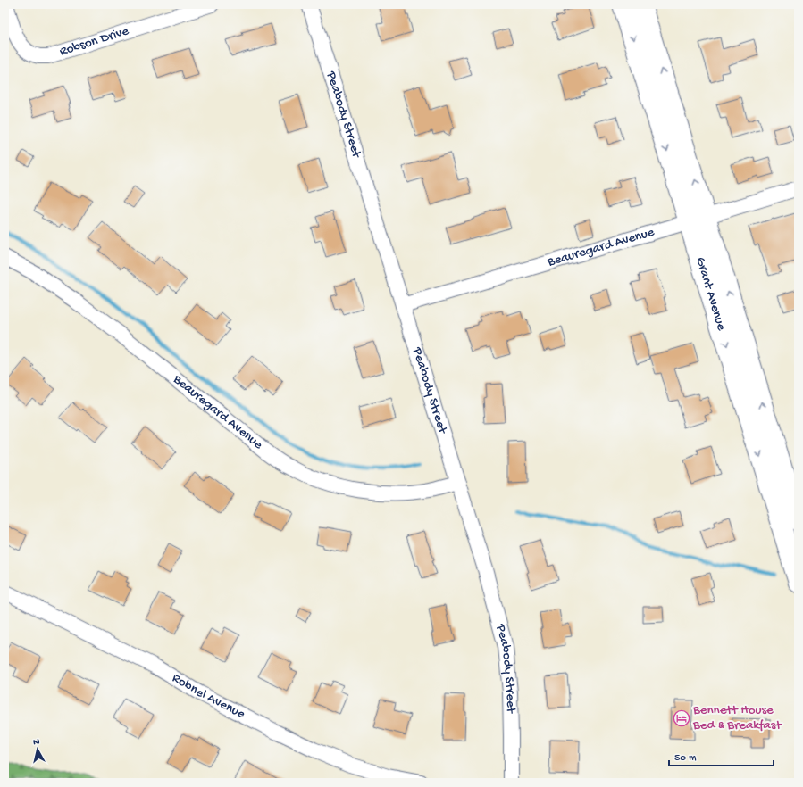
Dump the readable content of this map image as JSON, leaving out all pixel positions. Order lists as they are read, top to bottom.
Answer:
{
  "streets": {
    "main road": ["Grant Avenue"],
    "street": [
      "Robson Drive",
      "Peabody Street",
      "Beauregard Avenue",
      "Robnel Avenue"
    ]
  },
  "crossings": [
    ["Peabody Street", "Beauregard Avenue"],
    ["Beauregard Avenue", "Grant Avenue"]
  ],
  "places": {
    "hotel": ["Bennett House Bed & Breakfast"]
  },
  "scale_bar": "50 m",
  "north": "top"
}
